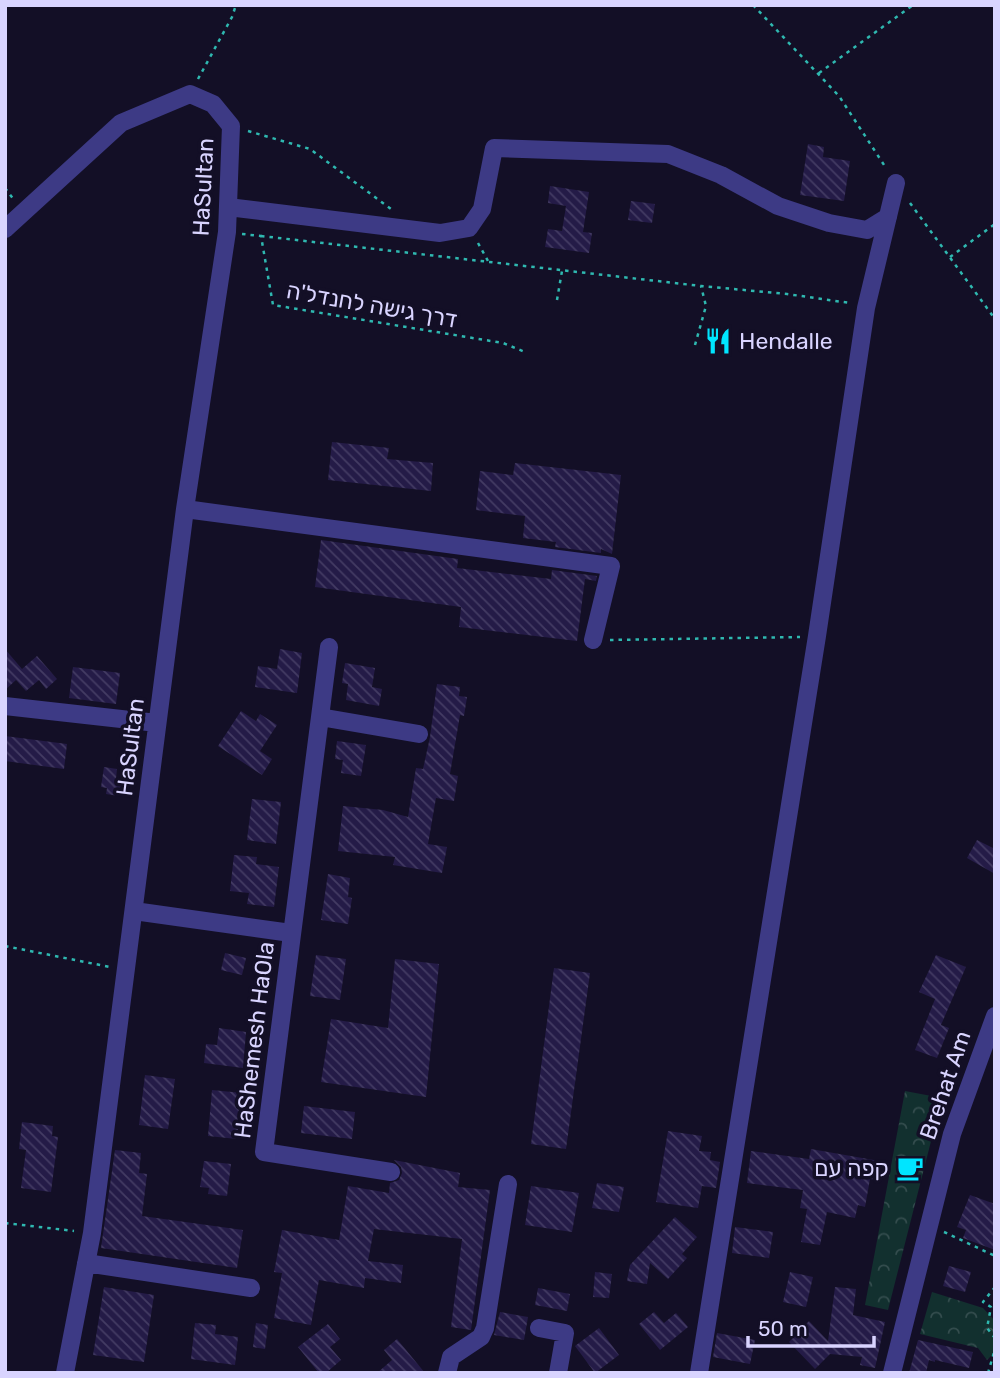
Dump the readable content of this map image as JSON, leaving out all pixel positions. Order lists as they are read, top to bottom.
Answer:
{
  "streets": {
    "street": ["HaSultan", "HaShemesh HaOla", "Brehat Am"],
    "path": ["דרך גישה לחנדל'ה"]
  },
  "crossings": [
    ["HaSultan", "HaShemesh HaOla"]
  ],
  "places": {
    "restaurant": ["Hendalle"],
    "cafe": ["קפה עם"]
  },
  "scale_bar": "50 m"
}
